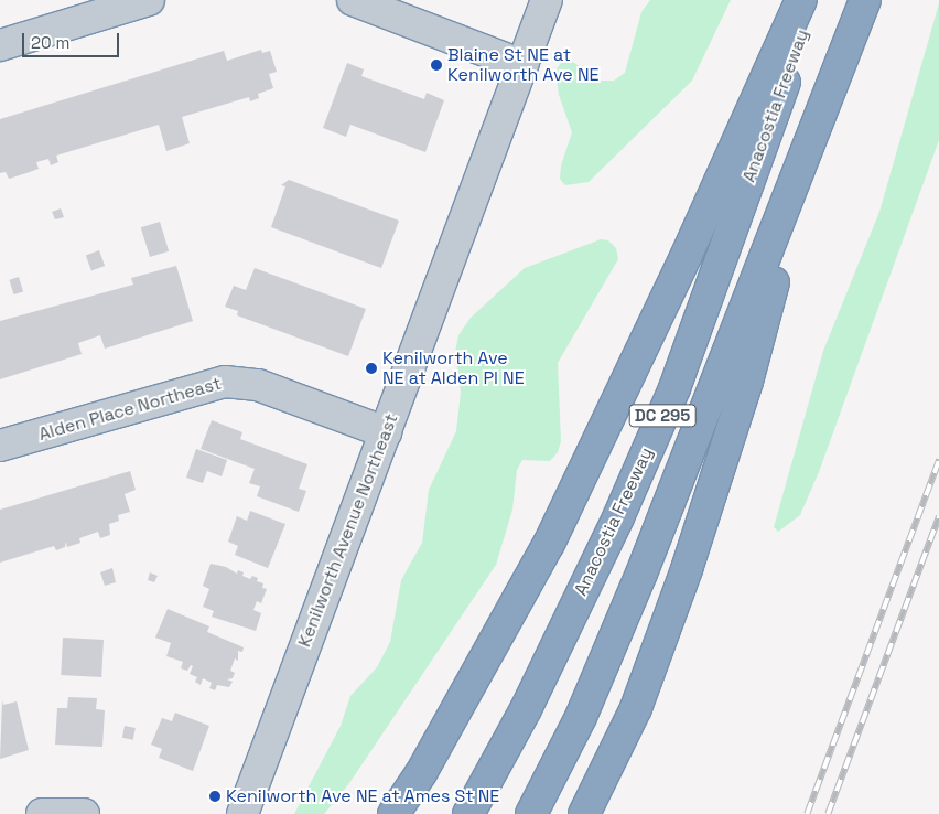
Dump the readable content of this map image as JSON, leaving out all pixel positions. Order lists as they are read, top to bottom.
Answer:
{
  "streets": {
    "highway": ["Anacostia Freeway", "DC 295"],
    "street": ["Alden Place Northeast", "Kenilworth Avenue Northeast"]
  },
  "crossings": [
    ["Alden Place Northeast", "Kenilworth Avenue Northeast"]
  ],
  "places": ["Blaine St NE at Kenilworth Ave NE", "Kenilworth Ave NE at Alden Pl NE", "Kenilworth Ave NE at Ames St NE"],
  "scale_bar": "20 m"
}
